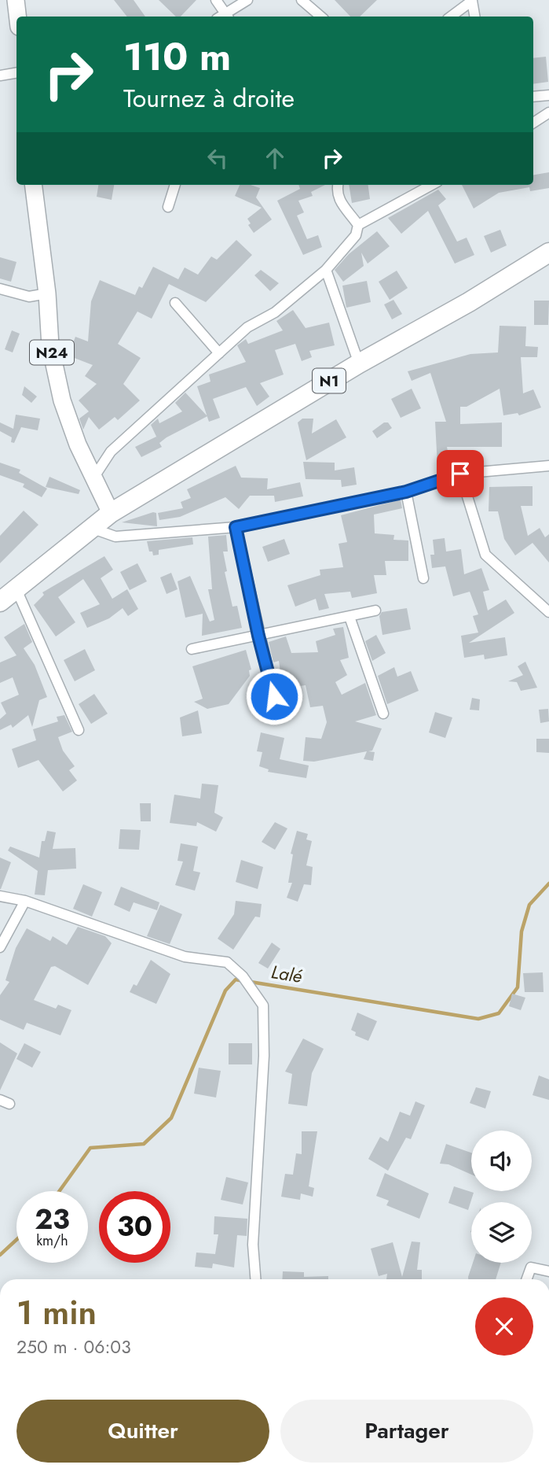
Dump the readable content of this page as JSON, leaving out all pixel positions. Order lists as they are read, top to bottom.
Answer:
{
  "streets": {
    "highway": ["N1"],
    "main road": ["N24"]
  },
  "crossings": [
    ["N24", "N1"]
  ],
  "water": ["Lalé"],
  "page": {
    "turn": ["110 m", "Tournez à droite"],
    "speed": "23 km/h",
    "limit": "30",
    "heading": ["1 min", "250 m · 06:03"],
    "buttons": ["Quitter", "Partager"]
  }
}
